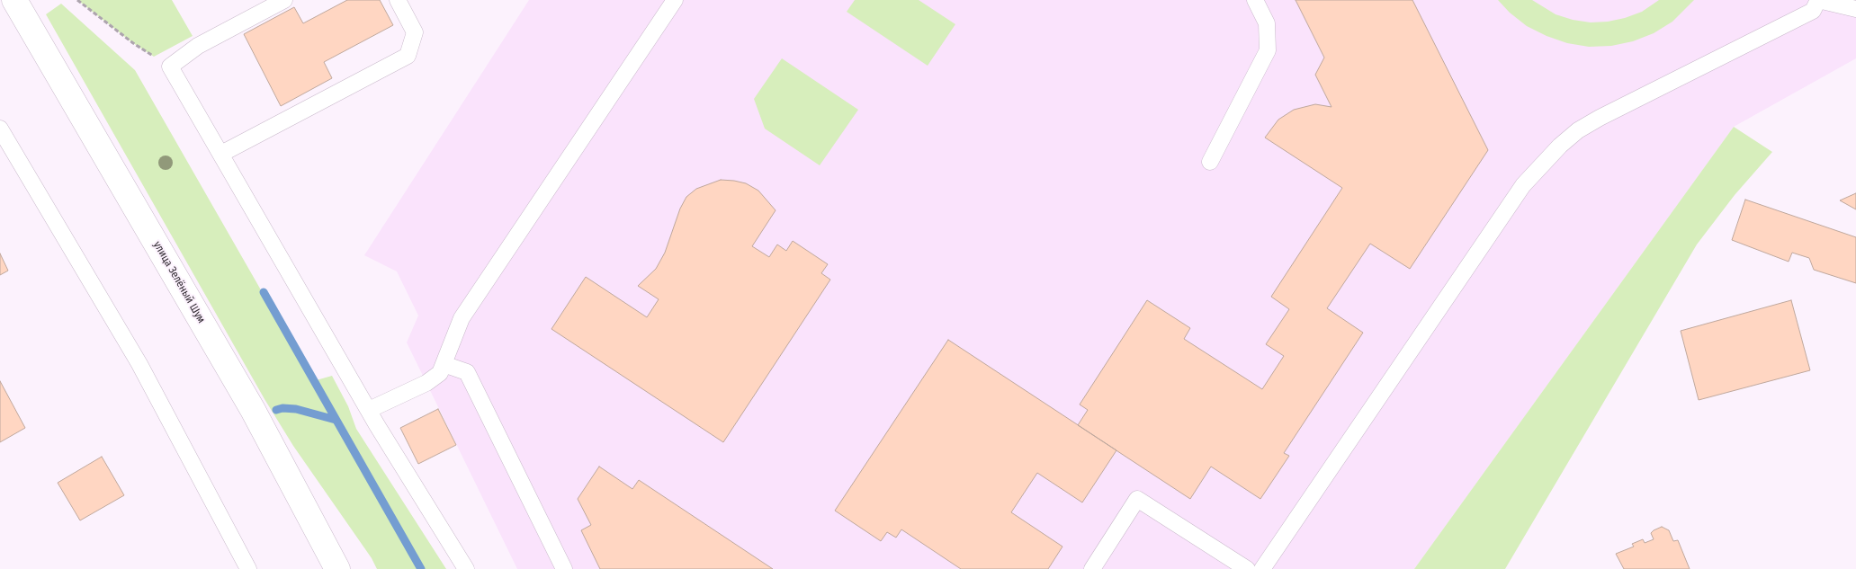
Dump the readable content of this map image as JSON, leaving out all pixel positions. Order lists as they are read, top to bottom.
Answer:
{
  "streets": {
    "main road": ["улица Зелёный Шум"]
  }
}
